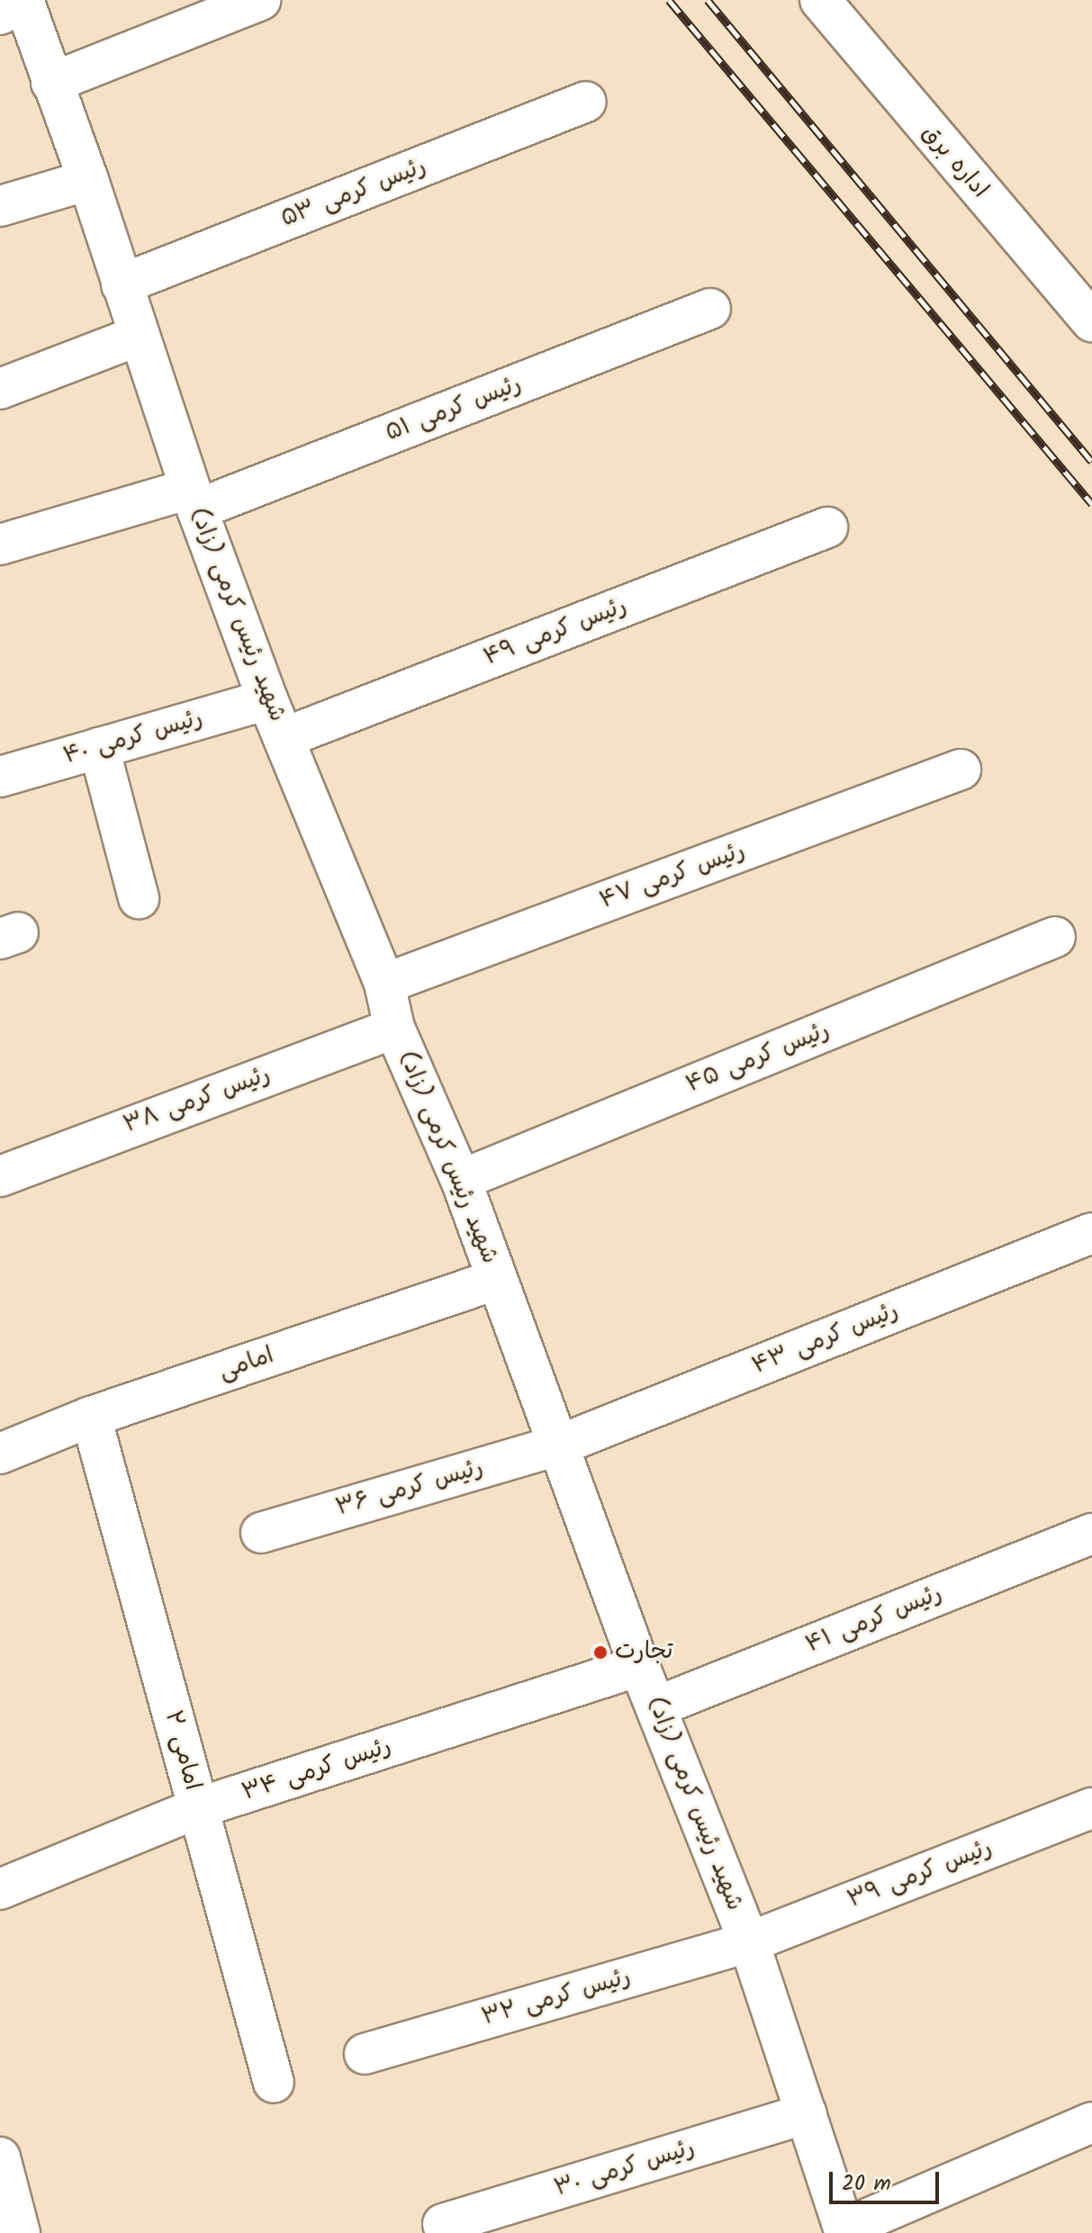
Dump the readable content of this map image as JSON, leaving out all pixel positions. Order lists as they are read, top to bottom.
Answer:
{
  "streets": {
    "street": [
      "اداره برق",
      "رئیس کرمی ۵۳",
      "رئیس کرمی ۵۱",
      "شهید رئیس کرمی (زاد)",
      "رئیس کرمی ۴۹",
      "رئیس کرمی ۴۰",
      "رئیس کرمی ۴۷",
      "رئیس کرمی ۴۵",
      "رئیس کرمی ۳۸",
      "رئیس کرمی ۴۳",
      "امامی",
      "رئیس کرمی ۳۶",
      "رئیس کرمی ۴۱",
      "امامی ۲",
      "رئیس کرمی ۳۴",
      "رئیس کرمی ۳۹",
      "رئیس کرمی ۳۲",
      "رئیس کرمی ۳۰"
    ]
  },
  "crossings": [
    ["رئیس کرمی ۵۳", "شهید رئیس کرمی (زاد)"],
    ["رئیس کرمی ۵۱", "شهید رئیس کرمی (زاد)"],
    ["شهید رئیس کرمی (زاد)", "رئیس کرمی ۴۹"],
    ["شهید رئیس کرمی (زاد)", "رئیس کرمی ۴۰"],
    ["شهید رئیس کرمی (زاد)", "رئیس کرمی ۴۷"],
    ["شهید رئیس کرمی (زاد)", "رئیس کرمی ۴۵"],
    ["شهید رئیس کرمی (زاد)", "رئیس کرمی ۳۸"],
    ["شهید رئیس کرمی (زاد)", "رئیس کرمی ۴۳"],
    ["شهید رئیس کرمی (زاد)", "امامی"],
    ["شهید رئیس کرمی (زاد)", "رئیس کرمی ۳۶"],
    ["شهید رئیس کرمی (زاد)", "رئیس کرمی ۴۱"],
    ["شهید رئیس کرمی (زاد)", "رئیس کرمی ۳۴"],
    ["شهید رئیس کرمی (زاد)", "رئیس کرمی ۳۹"],
    ["شهید رئیس کرمی (زاد)", "رئیس کرمی ۳۲"],
    ["شهید رئیس کرمی (زاد)", "رئیس کرمی ۳۰"],
    ["رئیس کرمی ۴۳", "رئیس کرمی ۳۶"],
    ["امامی", "امامی ۲"],
    ["امامی ۲", "رئیس کرمی ۳۴"],
    ["رئیس کرمی ۳۹", "رئیس کرمی ۳۲"]
  ],
  "places": ["تجارت"],
  "scale_bar": "20 m"
}
